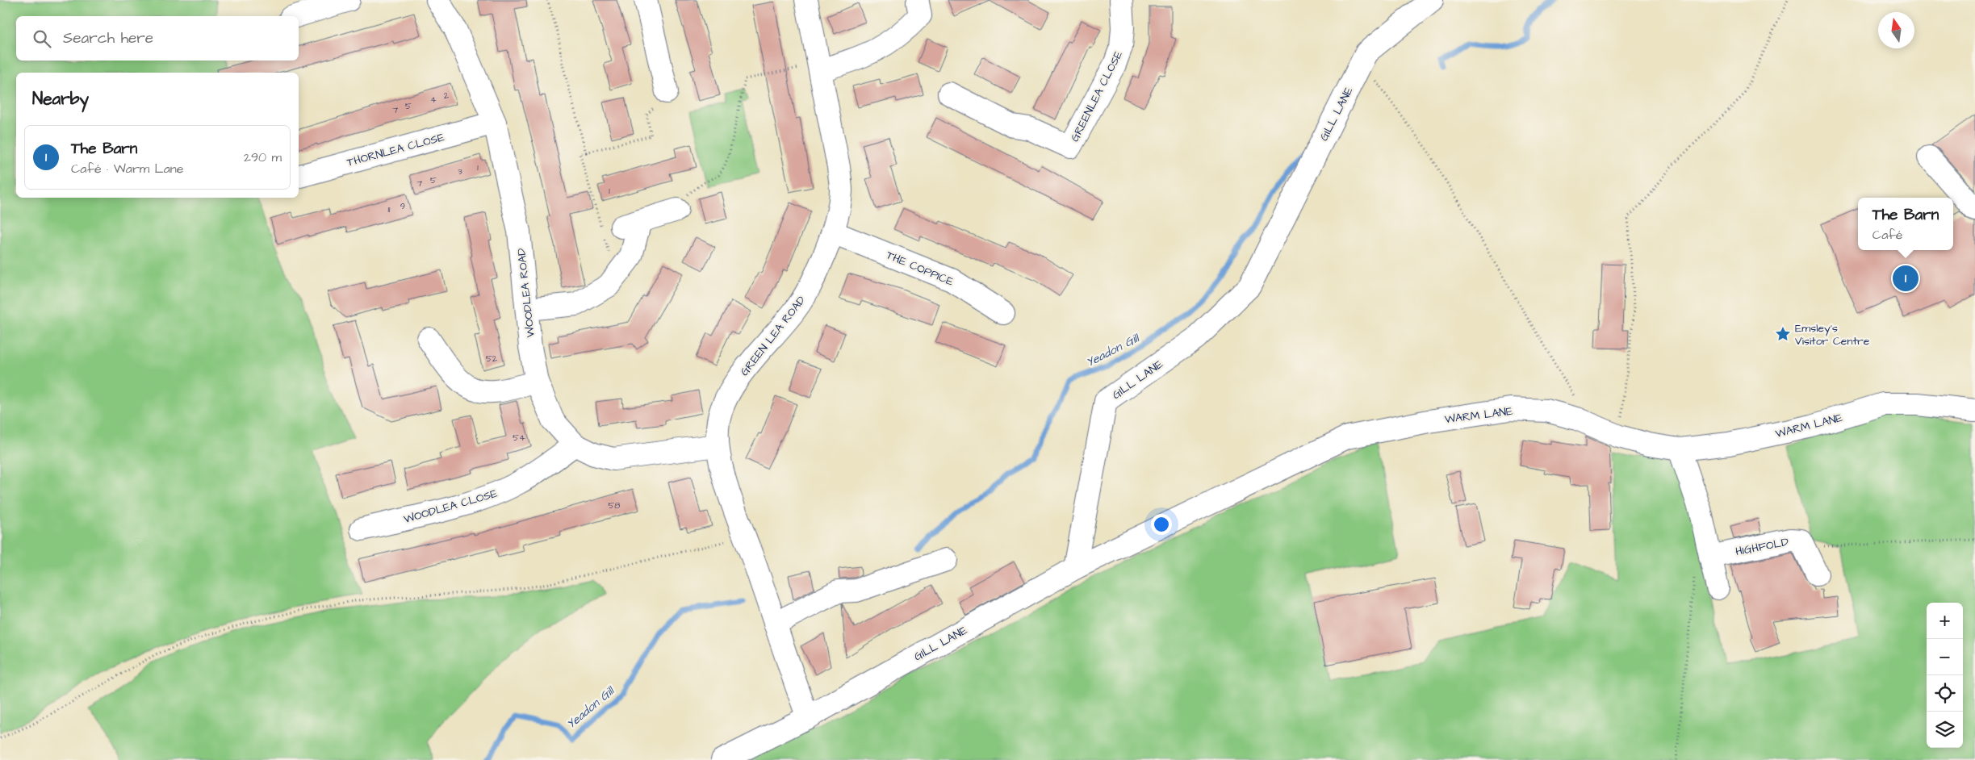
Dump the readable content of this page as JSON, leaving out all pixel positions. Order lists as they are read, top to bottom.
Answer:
{
  "streets": {
    "street": [
      "GREENLEA CLOSE",
      "GILL LANE",
      "THORNLEA CLOSE",
      "THE COPPICE",
      "WOODLEA ROAD",
      "GREEN LEA ROAD",
      "WARM LANE",
      "WOODLEA CLOSE",
      "HIGHFOLD"
    ]
  },
  "crossings": [
    ["GILL LANE", "WARM LANE"],
    ["THORNLEA CLOSE", "WOODLEA ROAD"],
    ["THE COPPICE", "GREEN LEA ROAD"],
    ["WOODLEA ROAD", "GREEN LEA ROAD"],
    ["WOODLEA ROAD", "WOODLEA CLOSE"]
  ],
  "water": ["Yeadon Gill"],
  "places": {
    "place": ["Emsley's Visitor Centre"]
  },
  "house_numbers": [
    "2",
    "4",
    "5",
    "7",
    "1",
    "3",
    "5",
    "7",
    "1",
    "9",
    "11",
    "52",
    "54",
    "58"
  ],
  "north": "top",
  "page": {
    "search": "Search here",
    "heading": "Nearby",
    "list": [
      {
        "mark": "1",
        "name": "The Barn",
        "note": "Café · Warm Lane",
        "value": "290 m"
      }
    ],
    "popup": ["The Barn", "Café"],
    "pins": "1",
    "map_buttons": ["+", "−"]
  }
}
